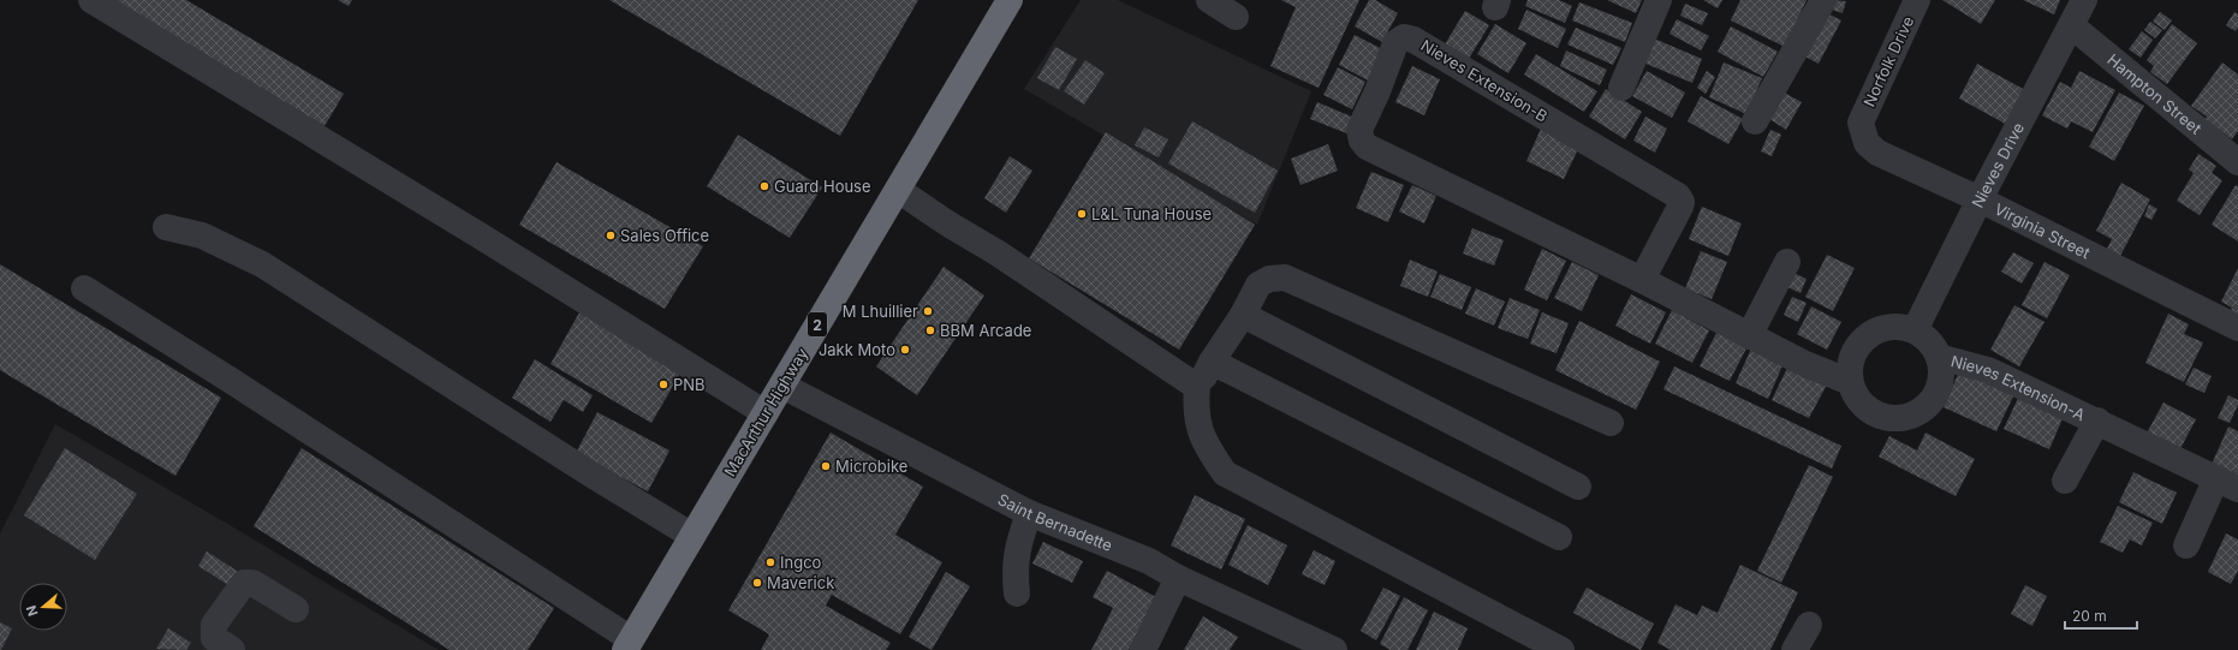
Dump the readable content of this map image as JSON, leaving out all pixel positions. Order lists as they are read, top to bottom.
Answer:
{
  "streets": {
    "highway": ["2", "MacArthur Highway"],
    "street": [
      "Norfolk Drive",
      "Nieves Extension-B",
      "Hampton Street",
      "Nieves Drive",
      "Virginia Street",
      "Nieves Extension-A",
      "Saint Bernadette"
    ]
  },
  "crossings": [
    ["Norfolk Drive", "Virginia Street"],
    ["Nieves Extension-B", "Nieves Drive"],
    ["Nieves Extension-B", "Nieves Extension-A"],
    ["Hampton Street", "Nieves Drive"],
    ["Nieves Drive", "Virginia Street"],
    ["Nieves Drive", "Nieves Extension-A"],
    ["MacArthur Highway", "Saint Bernadette"]
  ],
  "places": [
    "Guard House",
    "L&L Tuna House",
    "Sales Office",
    "M Lhuillier",
    "BBM Arcade",
    "Jakk Moto",
    "PNB",
    "Microbike",
    "Ingco",
    "Maverick"
  ],
  "scale_bar": "20 m",
  "north": "left"
}
